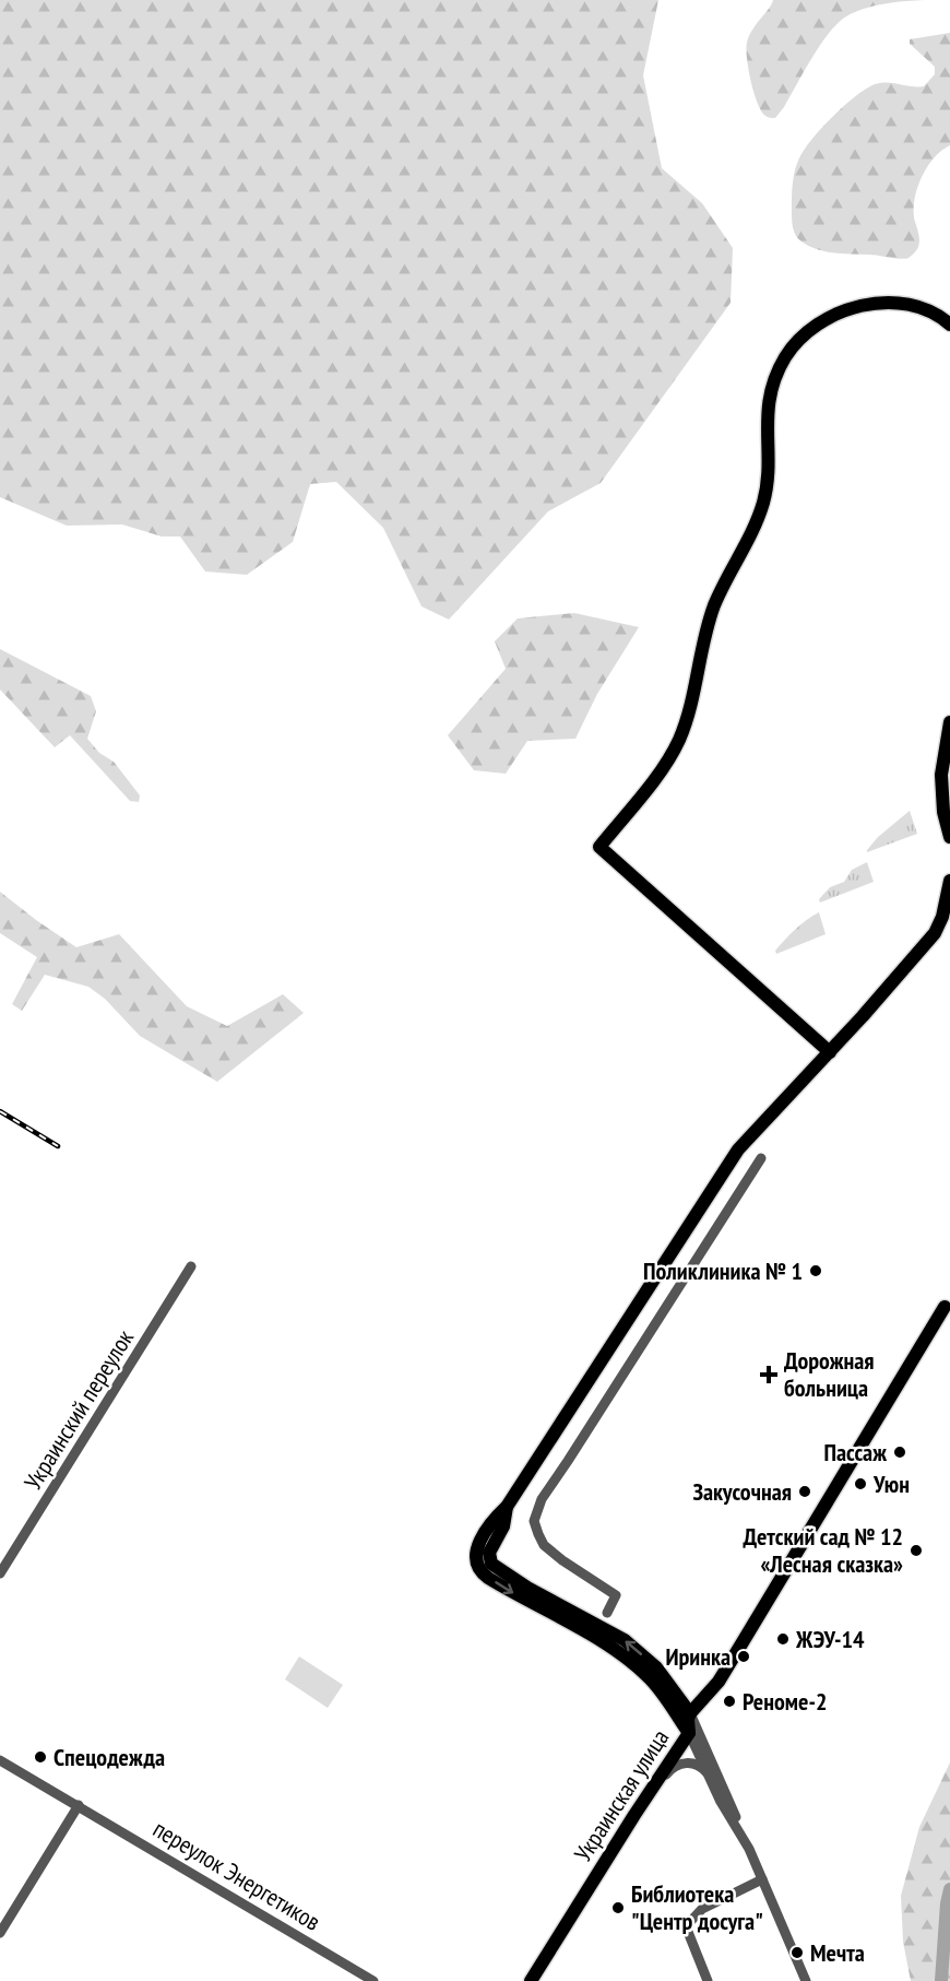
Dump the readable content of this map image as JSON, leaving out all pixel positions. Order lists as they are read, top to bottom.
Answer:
{
  "streets": {
    "main road": ["Украинская улица"],
    "street": ["Украинский переулок", "переулок Энергетиков"]
  },
  "places": {
    "other": [
      "Поликлиника № 1",
      "Пассаж",
      "Уюн",
      "Закусочная",
      "Детский сад № 12 «Лесная сказка»",
      "ЖЭУ-14",
      "Иринка",
      "Реноме-2",
      "Спецодежда",
      "Библиотека \"Центр досуга\"",
      "Мечта"
    ],
    "health": ["Дорожная больница"]
  }
}
